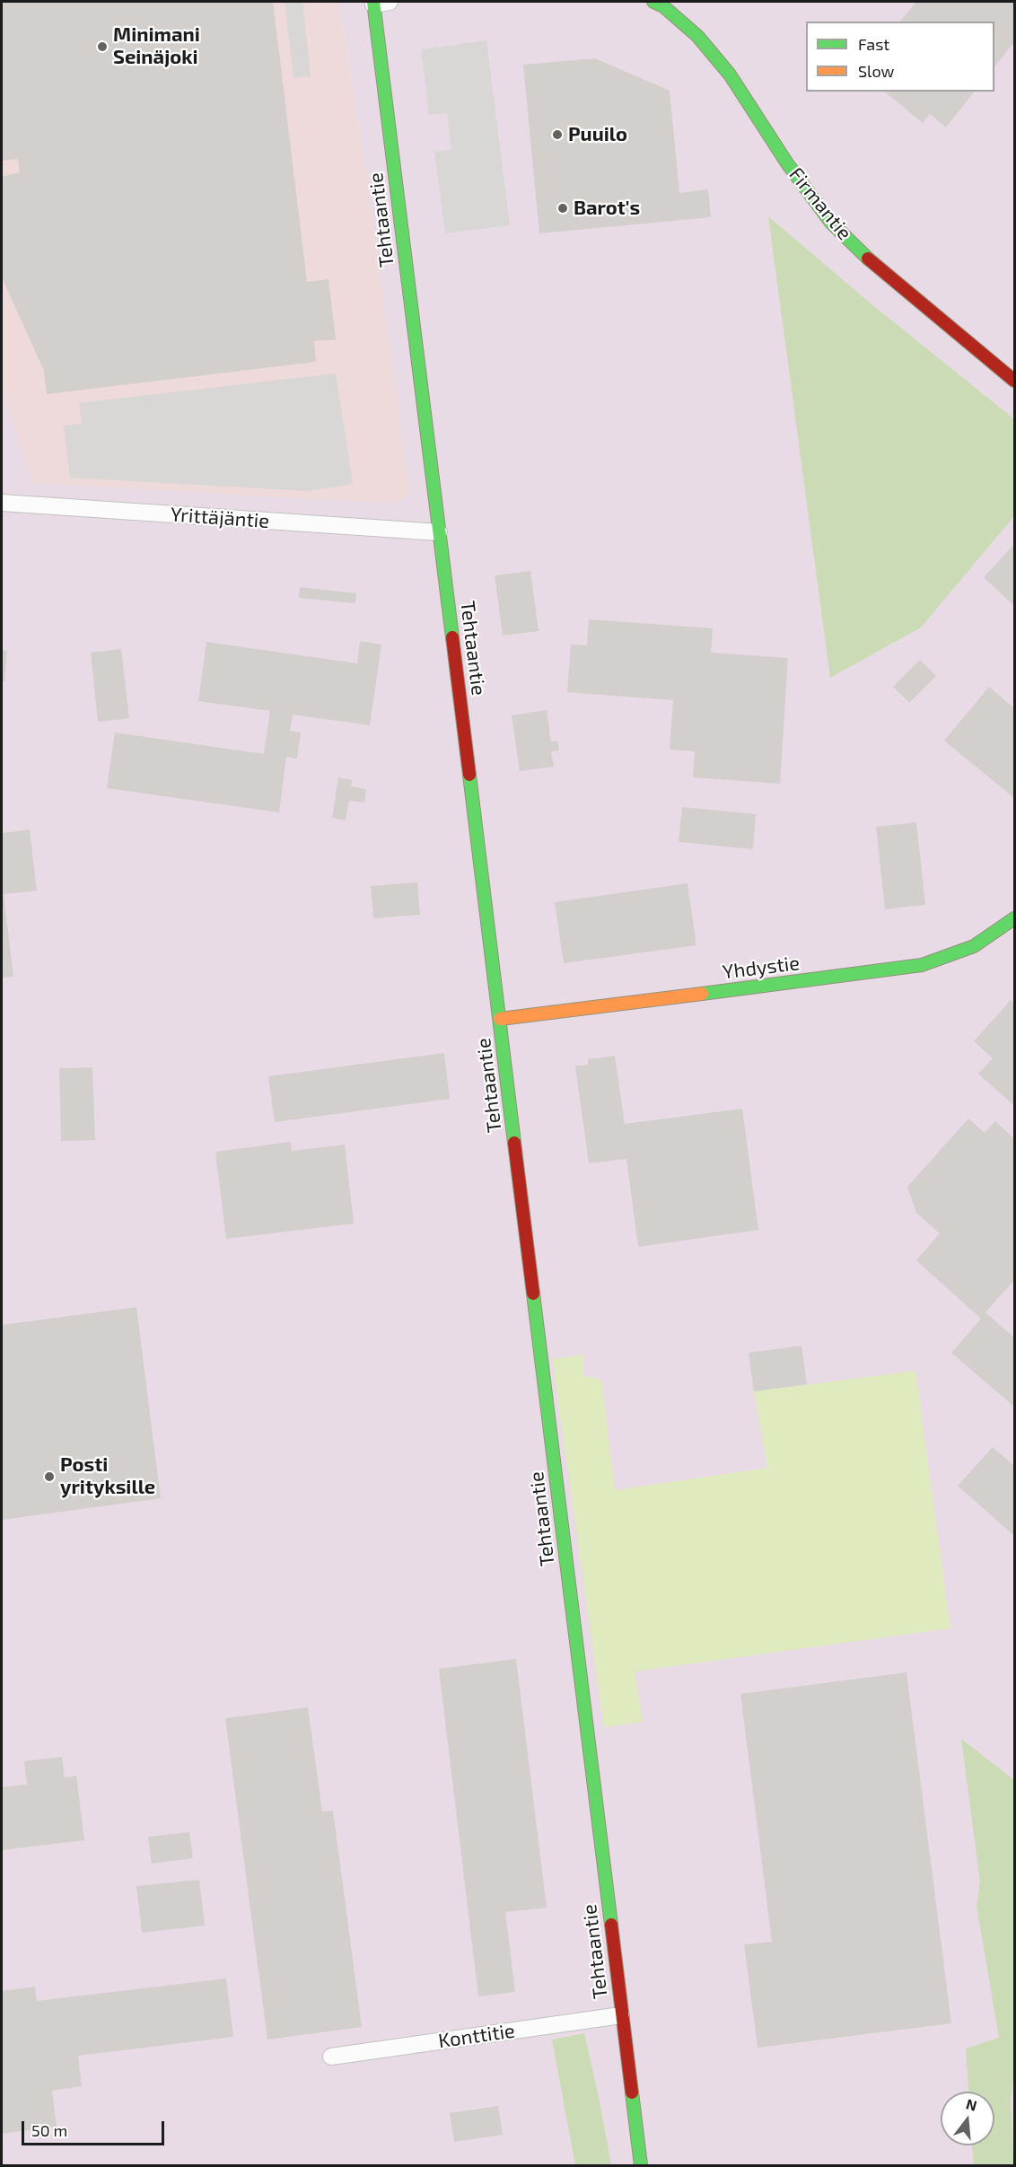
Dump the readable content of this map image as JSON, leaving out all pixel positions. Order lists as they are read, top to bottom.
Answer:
{
  "streets": {
    "street": [
      "Firmantie",
      "Tehtaantie",
      "Yrittäjäntie",
      "Yhdystie",
      "Konttitie"
    ]
  },
  "crossings": [
    ["Tehtaantie", "Yrittäjäntie"],
    ["Tehtaantie", "Yhdystie"],
    ["Tehtaantie", "Konttitie"]
  ],
  "places": [
    "Minimani Seinäjoki",
    "Puuilo",
    "Barot's",
    "Posti yrityksille"
  ],
  "legend": ["Fast", "Slow"],
  "scale_bar": "50 m",
  "north": "top"
}
